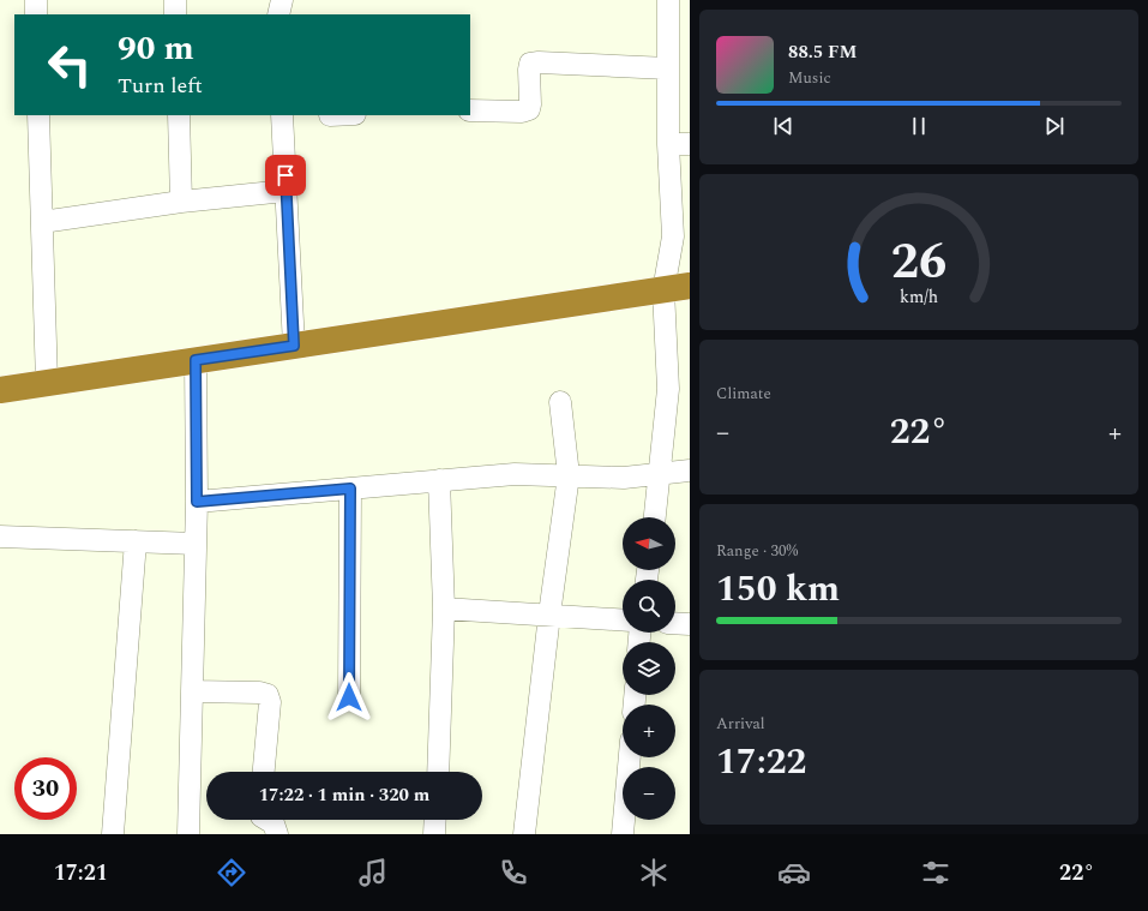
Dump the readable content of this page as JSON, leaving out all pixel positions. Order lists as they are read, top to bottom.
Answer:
{
  "north": "left",
  "page": {
    "turn": ["90 m", "Turn left"],
    "song": ["88.5 FM", "Music"],
    "tile": [
      "Climate",
      ["Range · 30%", "150 km"],
      ["Arrival", "17:22"]
    ],
    "heat": ["−", "22°", "+"],
    "map_buttons": ["+", "−"],
    "limit": "30",
    "trip": "17:22 · 1 min · 320 m",
    "tabs": ["17:21", "22°"],
    "gauge": ["26", "km/h"]
  }
}
